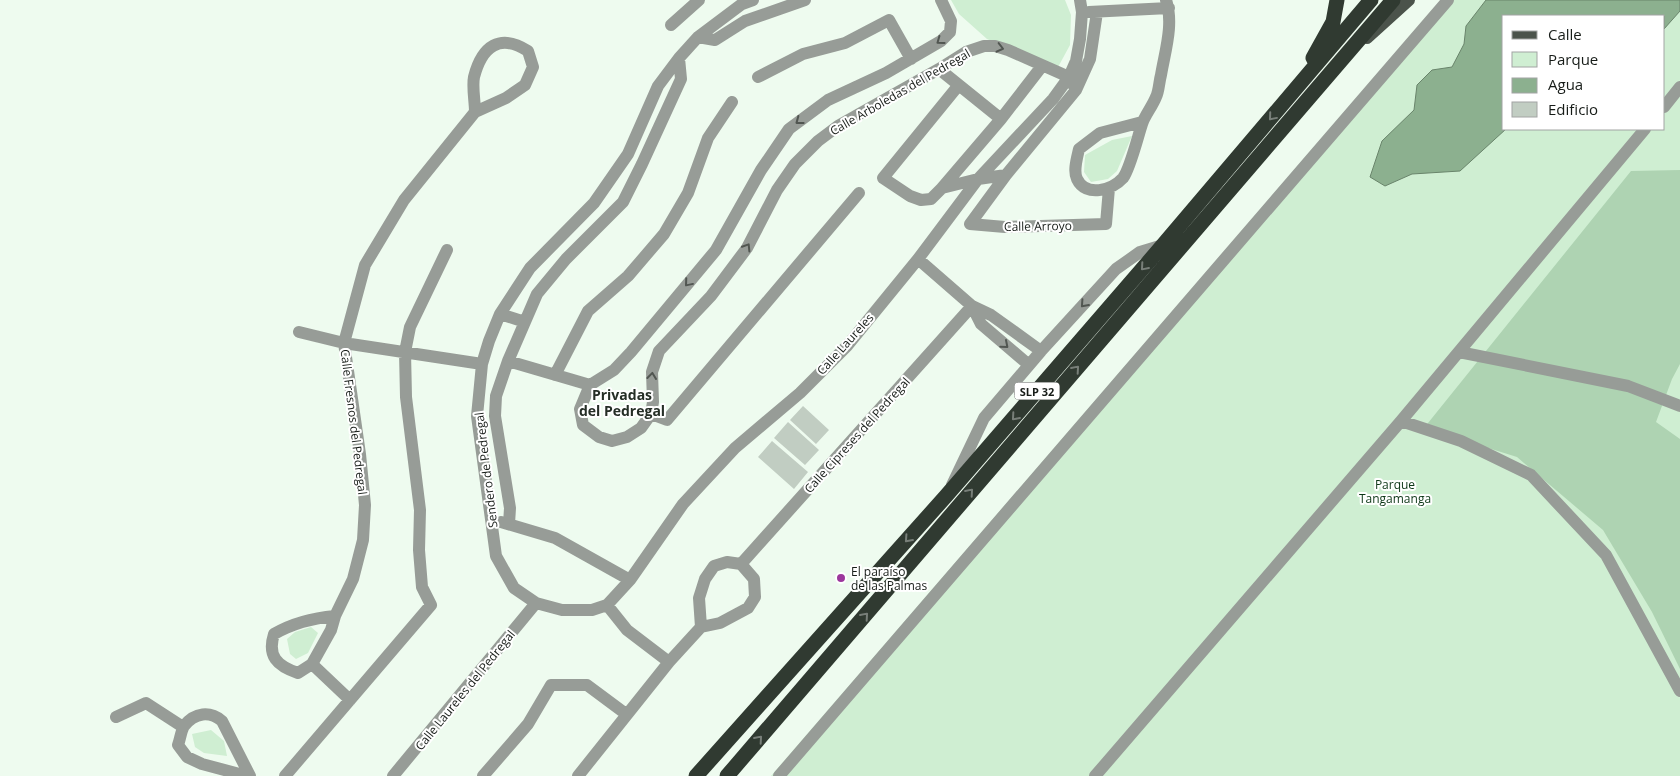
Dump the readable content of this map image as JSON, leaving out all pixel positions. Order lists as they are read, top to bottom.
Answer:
{
  "streets": {
    "highway": ["SLP 32"],
    "street": [
      "Calle Arboledas del Pedregal",
      "Calle Arroyo",
      "Calle Laureles",
      "Calle Fresnos del Pedregal",
      "Calle Cipreses del Pedregal",
      "Sendero de Pedregal",
      "Calle Laureles del Pedregal"
    ]
  },
  "crossings": [
    ["Calle Arboledas del Pedregal", "Calle Laureles"],
    ["Sendero de Pedregal", "Calle Laureles del Pedregal"]
  ],
  "districts": ["Privadas del Pedregal"],
  "parks": ["Parque Tangamanga"],
  "places": ["El paraíso de las Palmas"],
  "legend": [
    "Calle",
    "Parque",
    "Agua",
    "Edificio"
  ]
}
